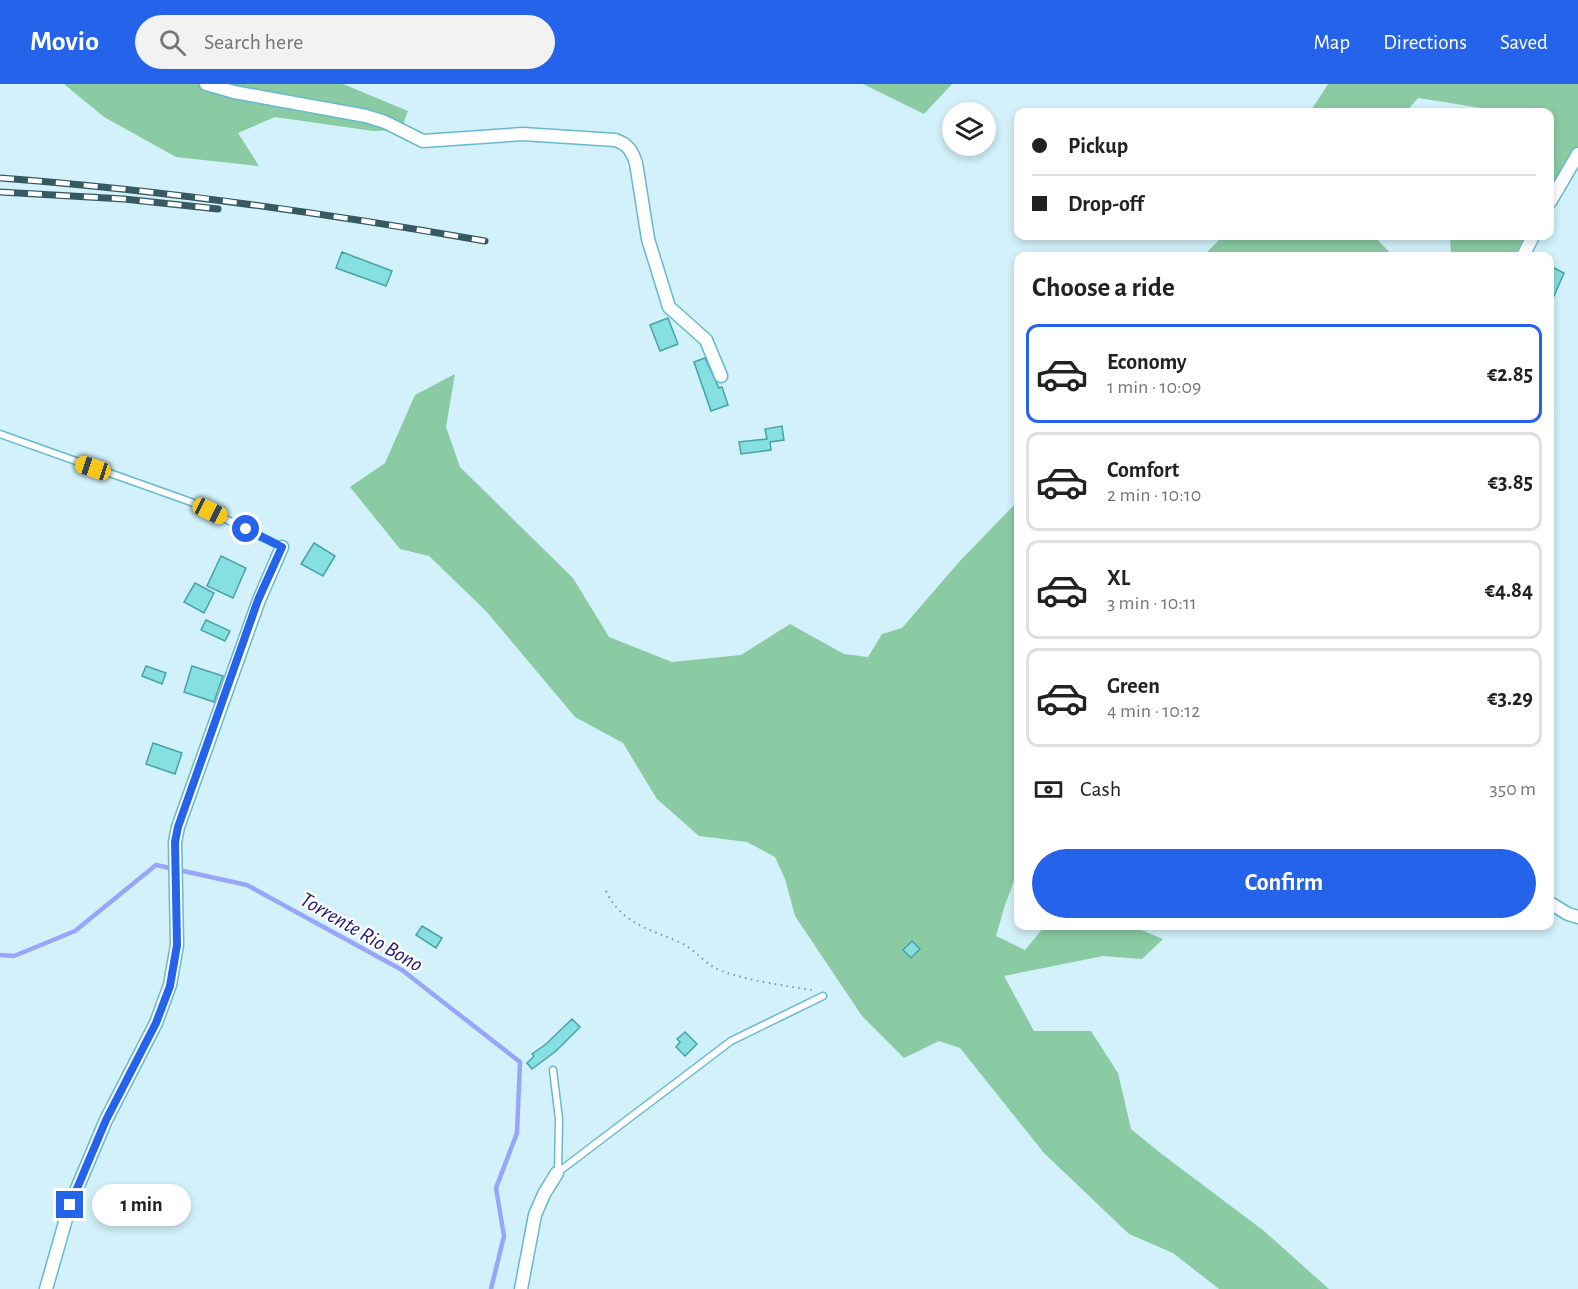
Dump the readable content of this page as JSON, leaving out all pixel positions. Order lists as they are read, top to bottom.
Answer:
{
  "water": ["Torrente Rio Bono"],
  "page": {
    "header": "Movio",
    "search": "Search here",
    "nav": ["Map", "Directions", "Saved"],
    "banner": ["Pickup", "Drop-off"],
    "heading": "Choose a ride",
    "list": [
      {
        "name": "Economy",
        "note": "1 min · 10:09",
        "value": "€2.85"
      },
      {
        "name": "Comfort",
        "note": "2 min · 10:10",
        "value": "€3.85"
      },
      {
        "name": "XL",
        "note": "3 min · 10:11",
        "value": "€4.84"
      },
      {
        "name": "Green",
        "note": "4 min · 10:12",
        "value": "€3.29"
      }
    ],
    "pay": ["Cash", "350 m"],
    "buttons": "Confirm",
    "bubble": "1 min"
  }
}
